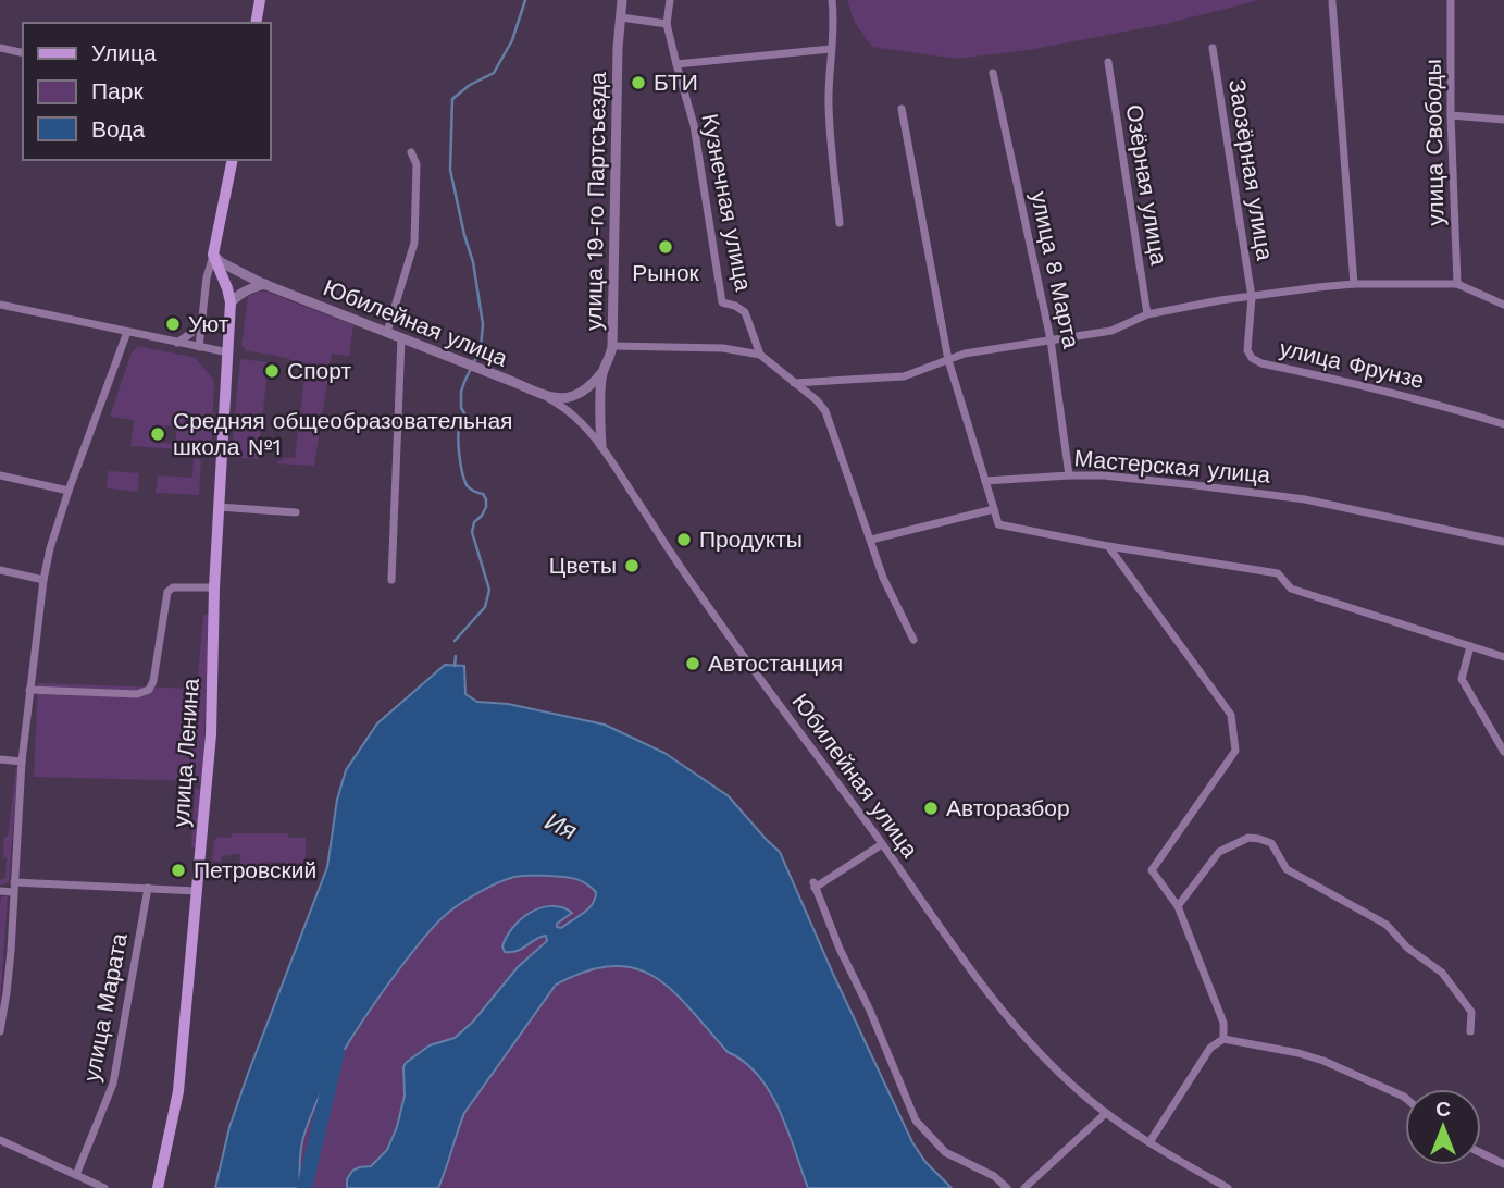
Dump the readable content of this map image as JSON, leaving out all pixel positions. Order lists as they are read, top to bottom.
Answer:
{
  "streets": {
    "main road": ["улица Ленина"],
    "street": [
      "улица Свободы",
      "Заозёрная улица",
      "Озёрная улица",
      "улица 19-го Партсъезда",
      "Кузнечная улица",
      "улица 8 Марта",
      "Юбилейная улица",
      "улица Фрунзе",
      "Мастерская улица",
      "улица Марата"
    ]
  },
  "crossings": [
    ["Заозёрная улица", "улица Фрунзе"],
    ["улица 19-го Партсъезда", "Юбилейная улица"],
    ["улица 8 Марта", "Мастерская улица"],
    ["Юбилейная улица", "улица Ленина"]
  ],
  "water": ["Ия"],
  "places": [
    "БТИ",
    "Рынок",
    "Уют",
    "Спорт",
    "Средняя общеобразовательная школа №1",
    "Продукты",
    "Цветы",
    "Автостанция",
    "Авторазбор",
    "Петровский"
  ],
  "legend": ["Улица", "Парк", "Вода"],
  "north": "top"
}
